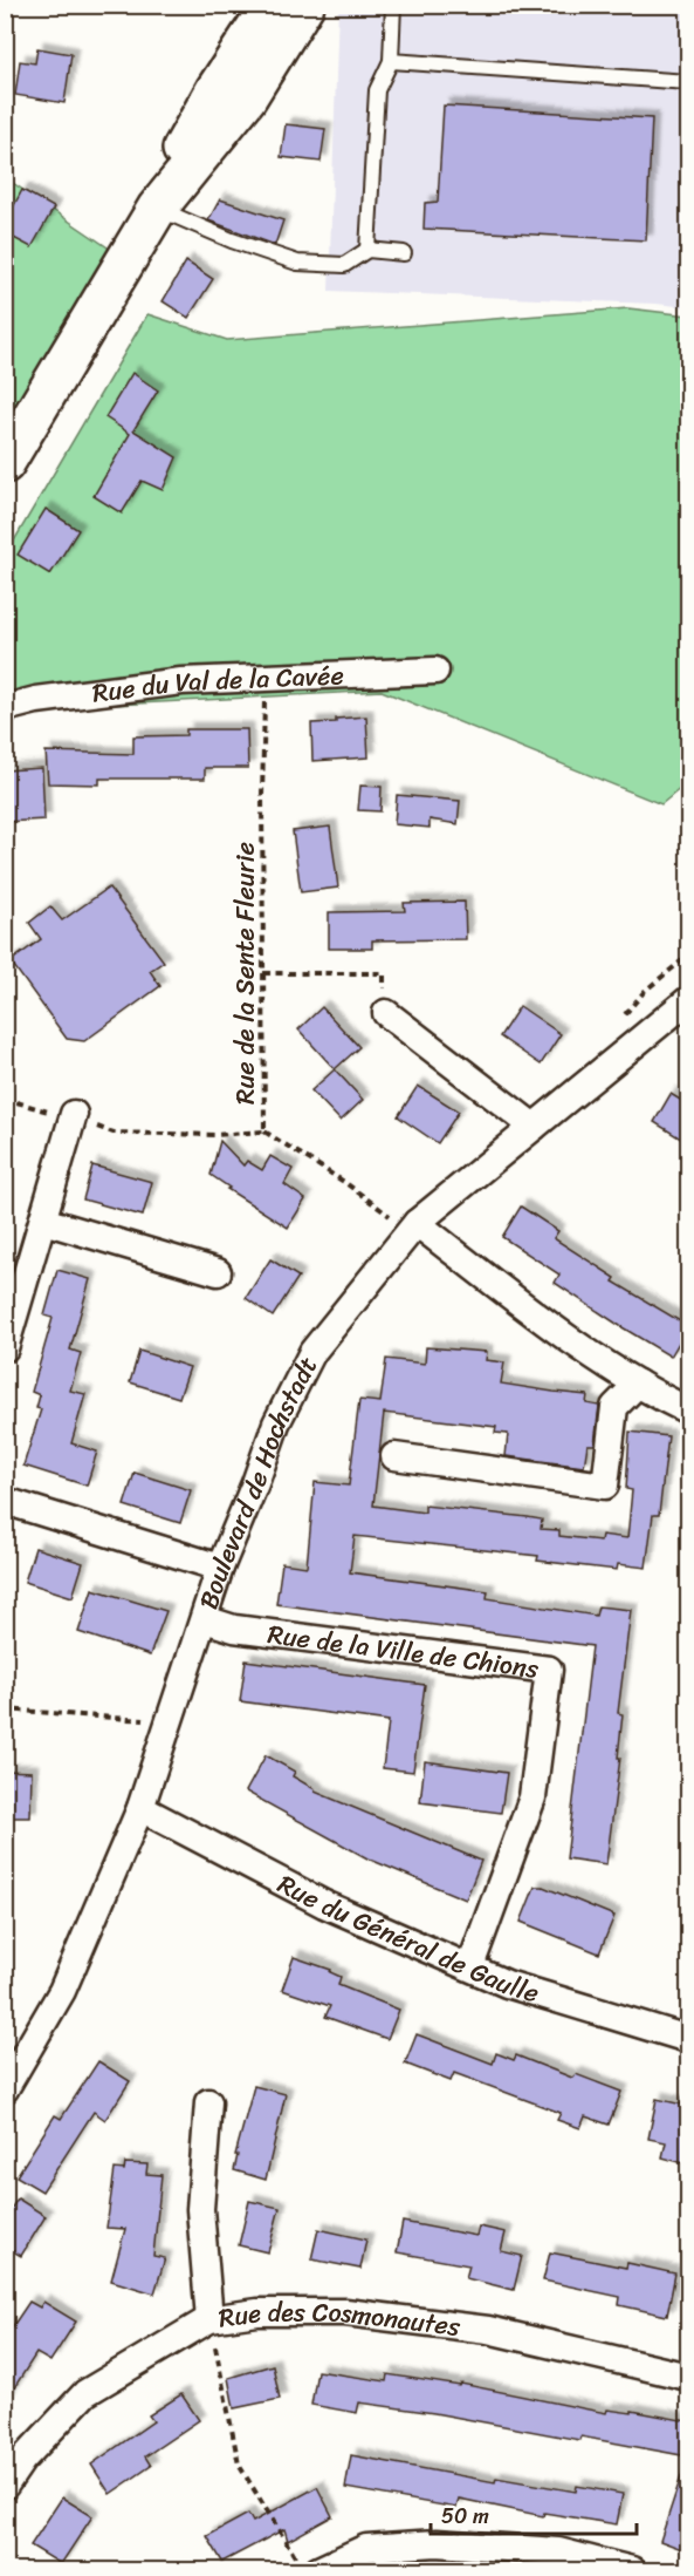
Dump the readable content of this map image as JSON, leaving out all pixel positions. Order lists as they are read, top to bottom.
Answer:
{
  "streets": {
    "street": [
      "Rue du Val de la Cavée",
      "Boulevard de Hochstadt",
      "Rue de la Ville de Chions",
      "Rue du Général de Gaulle",
      "Rue des Cosmonautes"
    ],
    "path": ["Rue de la Sente Fleurie"]
  },
  "crossings": [
    ["Rue du Val de la Cavée", "Rue de la Sente Fleurie"],
    ["Boulevard de Hochstadt", "Rue de la Ville de Chions"],
    ["Boulevard de Hochstadt", "Rue du Général de Gaulle"],
    ["Rue de la Ville de Chions", "Rue du Général de Gaulle"]
  ],
  "scale_bar": "50 m"
}
